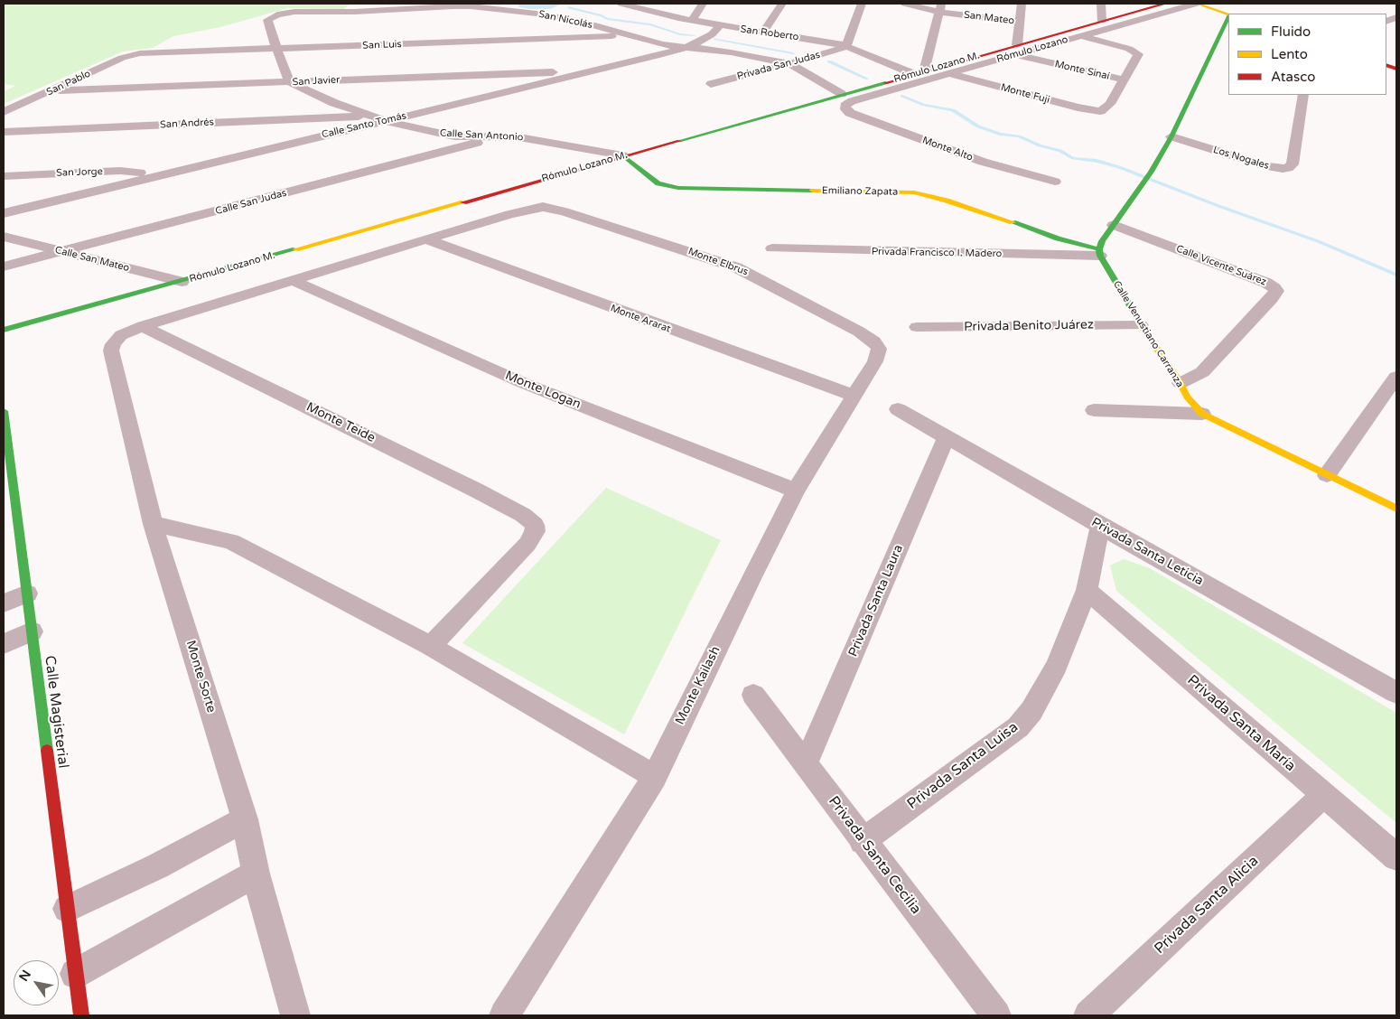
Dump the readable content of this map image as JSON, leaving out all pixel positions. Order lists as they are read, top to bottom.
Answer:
{
  "streets": {
    "street": [
      "San Mateo",
      "San Nicolás",
      "San Roberto",
      "San Luis",
      "Rómulo Lozano",
      "Privada San Judas",
      "Rómulo Lozano M.",
      "Monte Sinaí",
      "San Javier",
      "San Pablo",
      "Monte Fuji",
      "San Andrés",
      "Calle Santo Tomás",
      "Calle San Antonio",
      "Monte Alto",
      "Los Nogales",
      "San Jorge",
      "Emiliano Zapata",
      "Calle San Judas",
      "Privada Francisco I. Madero",
      "Calle San Mateo",
      "Monte Elbrus",
      "Calle Vicente Suárez",
      "Monte Ararat",
      "Privada Benito Juárez",
      "Calle Venustiano Carranza",
      "Monte Logan",
      "Monte Teide",
      "Privada Santa Leticia",
      "Privada Santa Laura",
      "Monte Sorte",
      "Monte Kailash",
      "Calle Magisterial",
      "Privada Santa María",
      "Privada Santa Luisa",
      "Privada Santa Cecilia",
      "Privada Santa Alicia"
    ]
  },
  "crossings": [
    ["San Nicolás", "San Luis"],
    ["San Nicolás", "Rómulo Lozano"],
    ["San Nicolás", "Privada San Judas"],
    ["San Nicolás", "Rómulo Lozano M."],
    ["San Nicolás", "Calle Santo Tomás"],
    ["San Nicolás", "Monte Alto"],
    ["San Roberto", "Privada San Judas"],
    ["San Roberto", "Rómulo Lozano M."],
    ["San Roberto", "Calle Santo Tomás"],
    ["San Luis", "San Pablo"],
    ["Rómulo Lozano", "Rómulo Lozano M."],
    ["Rómulo Lozano", "Monte Sinaí"],
    ["Rómulo Lozano", "Monte Fuji"],
    ["Rómulo Lozano", "Monte Alto"],
    ["Rómulo Lozano M.", "Monte Sinaí"],
    ["Rómulo Lozano M.", "Calle San Antonio"],
    ["Rómulo Lozano M.", "Monte Alto"],
    ["Rómulo Lozano M.", "Emiliano Zapata"],
    ["Rómulo Lozano M.", "Calle San Mateo"],
    ["Monte Sinaí", "Monte Fuji"],
    ["San Javier", "San Pablo"],
    ["San Javier", "Calle Santo Tomás"],
    ["San Javier", "Calle San Antonio"],
    ["San Andrés", "Calle San Antonio"],
    ["Calle Santo Tomás", "Calle San Antonio"],
    ["Calle Santo Tomás", "San Jorge"],
    ["Calle San Antonio", "Emiliano Zapata"],
    ["Calle San Antonio", "Calle San Judas"],
    ["Emiliano Zapata", "Privada Francisco I. Madero"],
    ["Emiliano Zapata", "Calle Venustiano Carranza"],
    ["Calle San Judas", "Calle San Mateo"],
    ["Privada Francisco I. Madero", "Calle Venustiano Carranza"],
    ["Monte Elbrus", "Monte Ararat"],
    ["Monte Elbrus", "Monte Kailash"],
    ["Calle Vicente Suárez", "Calle Venustiano Carranza"],
    ["Monte Ararat", "Monte Kailash"],
    ["Privada Benito Juárez", "Calle Venustiano Carranza"],
    ["Monte Logan", "Monte Kailash"],
    ["Monte Teide", "Monte Sorte"],
    ["Privada Santa Leticia", "Privada Santa Laura"],
    ["Privada Santa Leticia", "Privada Santa Luisa"],
    ["Privada Santa Laura", "Privada Santa Cecilia"],
    ["Privada Santa María", "Privada Santa Luisa"],
    ["Privada Santa María", "Privada Santa Alicia"],
    ["Privada Santa Luisa", "Privada Santa Cecilia"]
  ],
  "legend": ["Fluido", "Lento", "Atasco"],
  "north": "top left"
}
